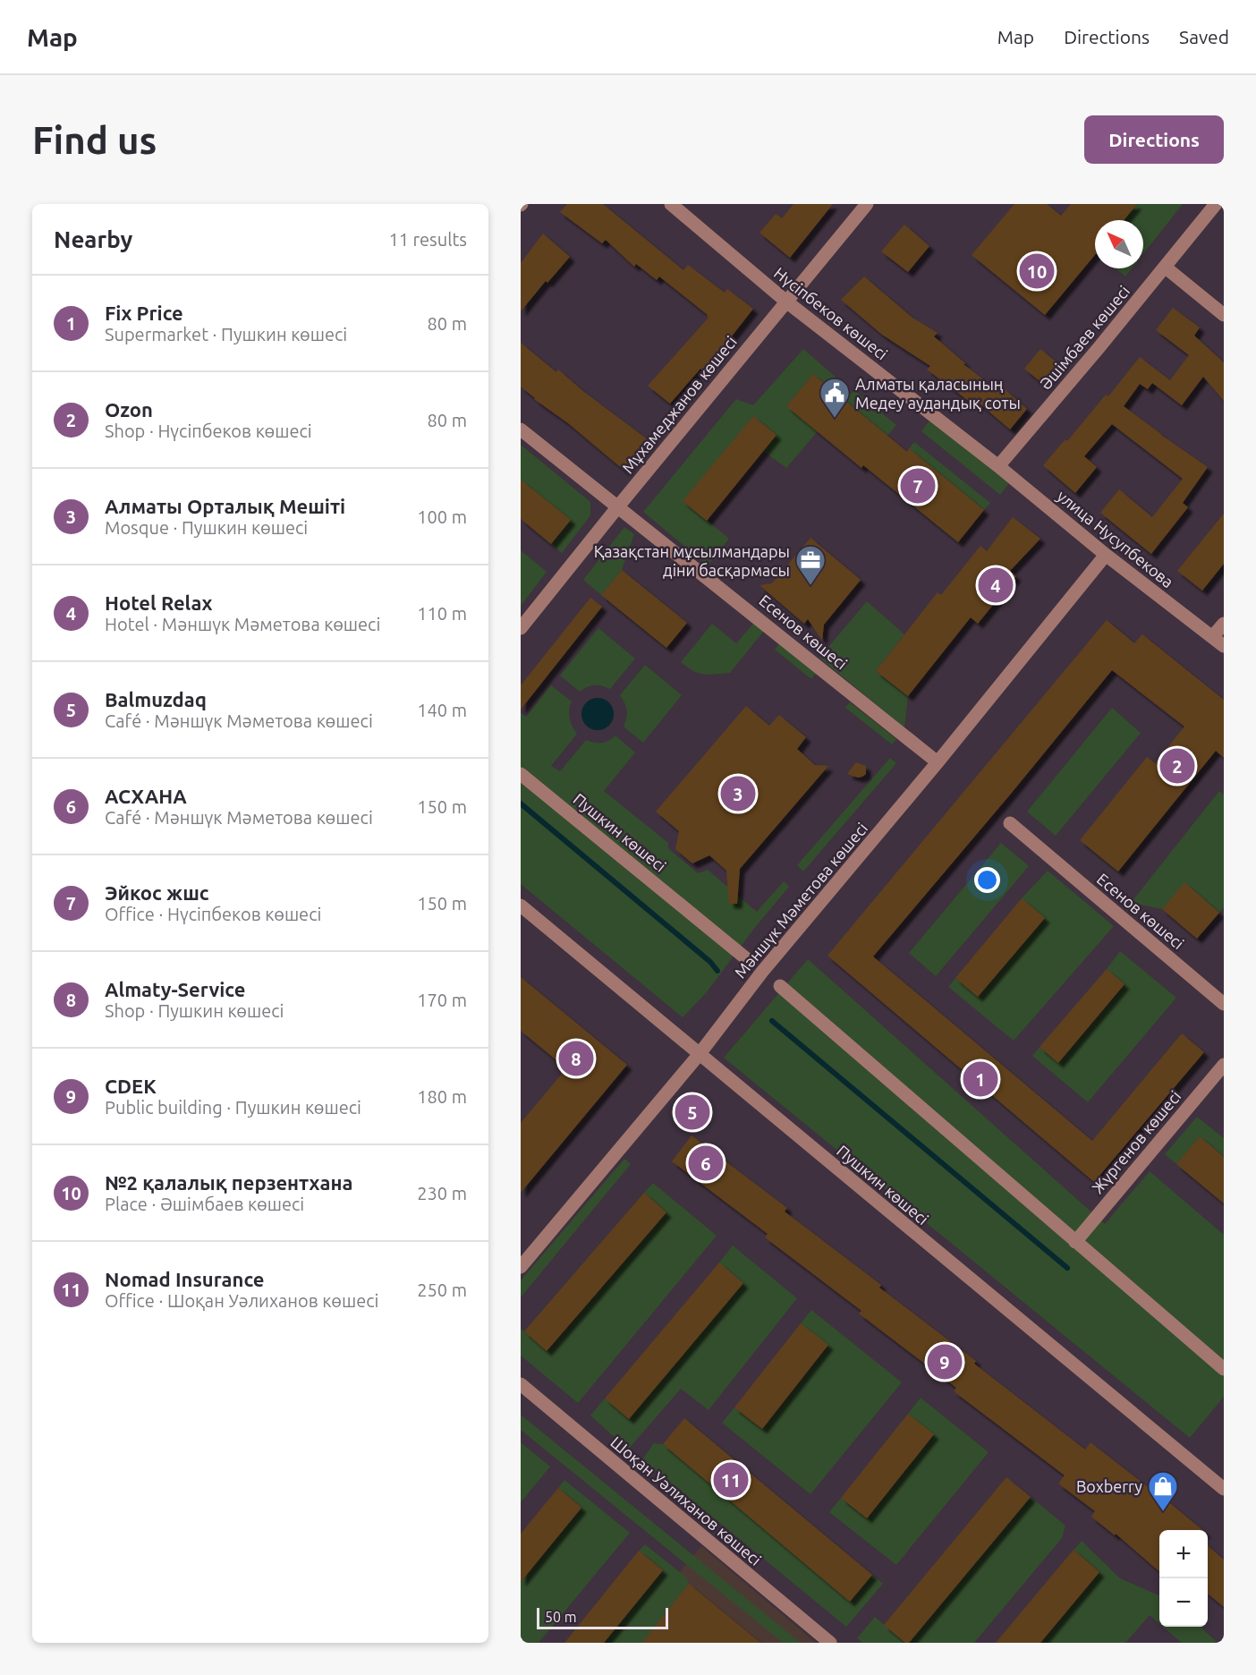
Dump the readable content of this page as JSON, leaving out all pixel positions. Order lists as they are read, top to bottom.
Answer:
{
  "streets": {
    "street": [
      "Нүсіпбеков көшесі",
      "Әшімбаев көшесі",
      "Мұхамеджанов көшесі",
      "улица Нусупбекова",
      "Есенов көшесі",
      "Пушкин көшесі",
      "Мәншүк Мәметова көшесі",
      "Жүргенов көшесі",
      "Шоқан Уәлиханов көшесі"
    ]
  },
  "crossings": [
    ["Нүсіпбеков көшесі", "Әшімбаев көшесі"],
    ["Нүсіпбеков көшесі", "Мұхамеджанов көшесі"],
    ["Нүсіпбеков көшесі", "улица Нусупбекова"],
    ["Әшімбаев көшесі", "улица Нусупбекова"],
    ["Мұхамеджанов көшесі", "Есенов көшесі"],
    ["улица Нусупбекова", "Мәншүк Мәметова көшесі"],
    ["Есенов көшесі", "Мәншүк Мәметова көшесі"],
    ["Пушкин көшесі", "Мәншүк Мәметова көшесі"]
  ],
  "places": {
    "public building": ["Алматы қаласының Медеу аудандық соты"],
    "office": ["Қазақстан мұсылмандары діни басқармасы"],
    "shop": ["Boxberry"]
  },
  "scale_bar": "50 m",
  "north": "top left",
  "page": {
    "header": "Map",
    "nav": ["Map", "Directions", "Saved"],
    "buttons": "Directions",
    "title": "Find us",
    "heading": ["Nearby", "11 results"],
    "pins": [
      "10",
      "7",
      "4",
      "2",
      "3",
      "8",
      "1",
      "5",
      "6",
      "9",
      "11"
    ],
    "list": [
      {
        "mark": "1",
        "name": "Fix Price",
        "note": "Supermarket · Пушкин көшесі",
        "value": "80 m"
      },
      {
        "mark": "2",
        "name": "Ozon",
        "note": "Shop · Нүсіпбеков көшесі",
        "value": "80 m"
      },
      {
        "mark": "3",
        "name": "Алматы Орталық Мешіті",
        "note": "Mosque · Пушкин көшесі",
        "value": "100 m"
      },
      {
        "mark": "4",
        "name": "Hotel Relax",
        "note": "Hotel · Мәншүк Мәметова көшесі",
        "value": "110 m"
      },
      {
        "mark": "5",
        "name": "Balmuzdaq",
        "note": "Café · Мәншүк Мәметова көшесі",
        "value": "140 m"
      },
      {
        "mark": "6",
        "name": "ACXAHA",
        "note": "Café · Мәншүк Мәметова көшесі",
        "value": "150 m"
      },
      {
        "mark": "7",
        "name": "Эйкос жшс",
        "note": "Office · Нүсіпбеков көшесі",
        "value": "150 m"
      },
      {
        "mark": "8",
        "name": "Almaty-Service",
        "note": "Shop · Пушкин көшесі",
        "value": "170 m"
      },
      {
        "mark": "9",
        "name": "CDEK",
        "note": "Public building · Пушкин көшесі",
        "value": "180 m"
      },
      {
        "mark": "10",
        "name": "№2 қалалық перзентхана",
        "note": "Place · Әшімбаев көшесі",
        "value": "230 m"
      },
      {
        "mark": "11",
        "name": "Nomad Insurance",
        "note": "Office · Шоқан Уәлиханов көшесі",
        "value": "250 m"
      }
    ],
    "map_buttons": ["+", "−"],
    "scale": "50 m"
  }
}
